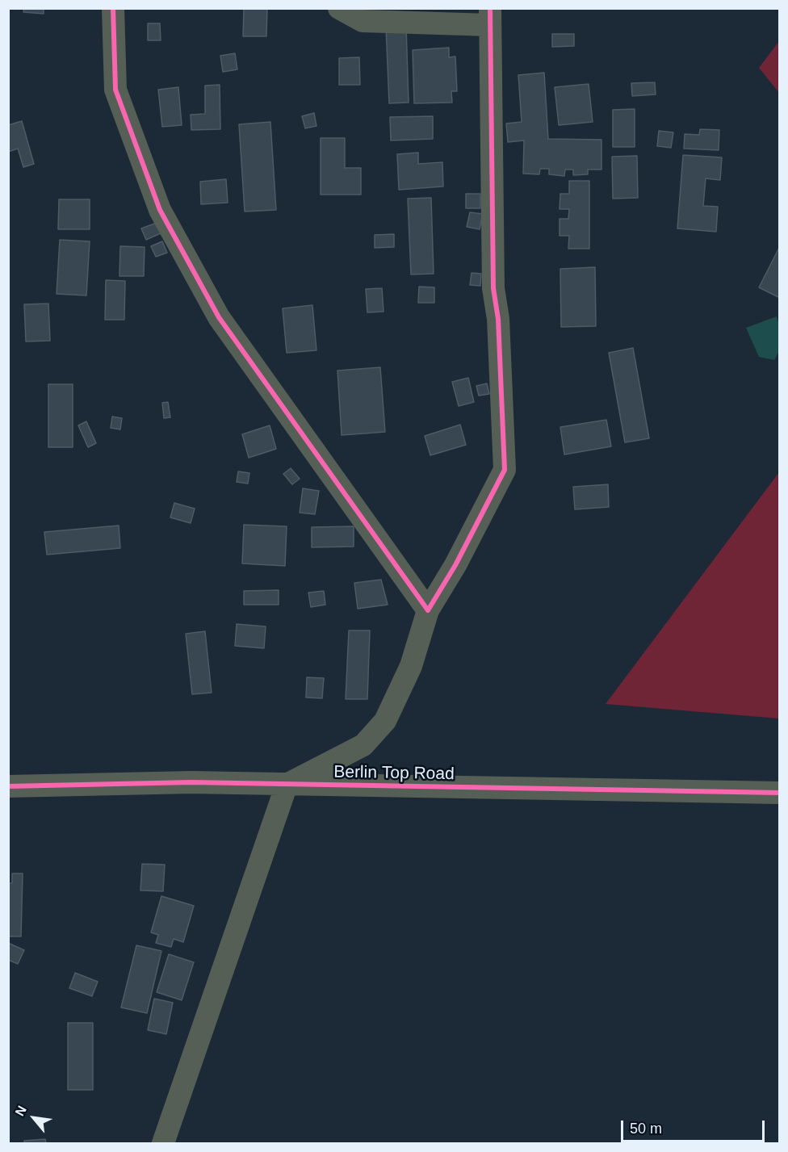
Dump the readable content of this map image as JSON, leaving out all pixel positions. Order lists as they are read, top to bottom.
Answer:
{
  "streets": {
    "street": ["Berlin Top Road"]
  },
  "scale_bar": "50 m",
  "north": "top left"
}
